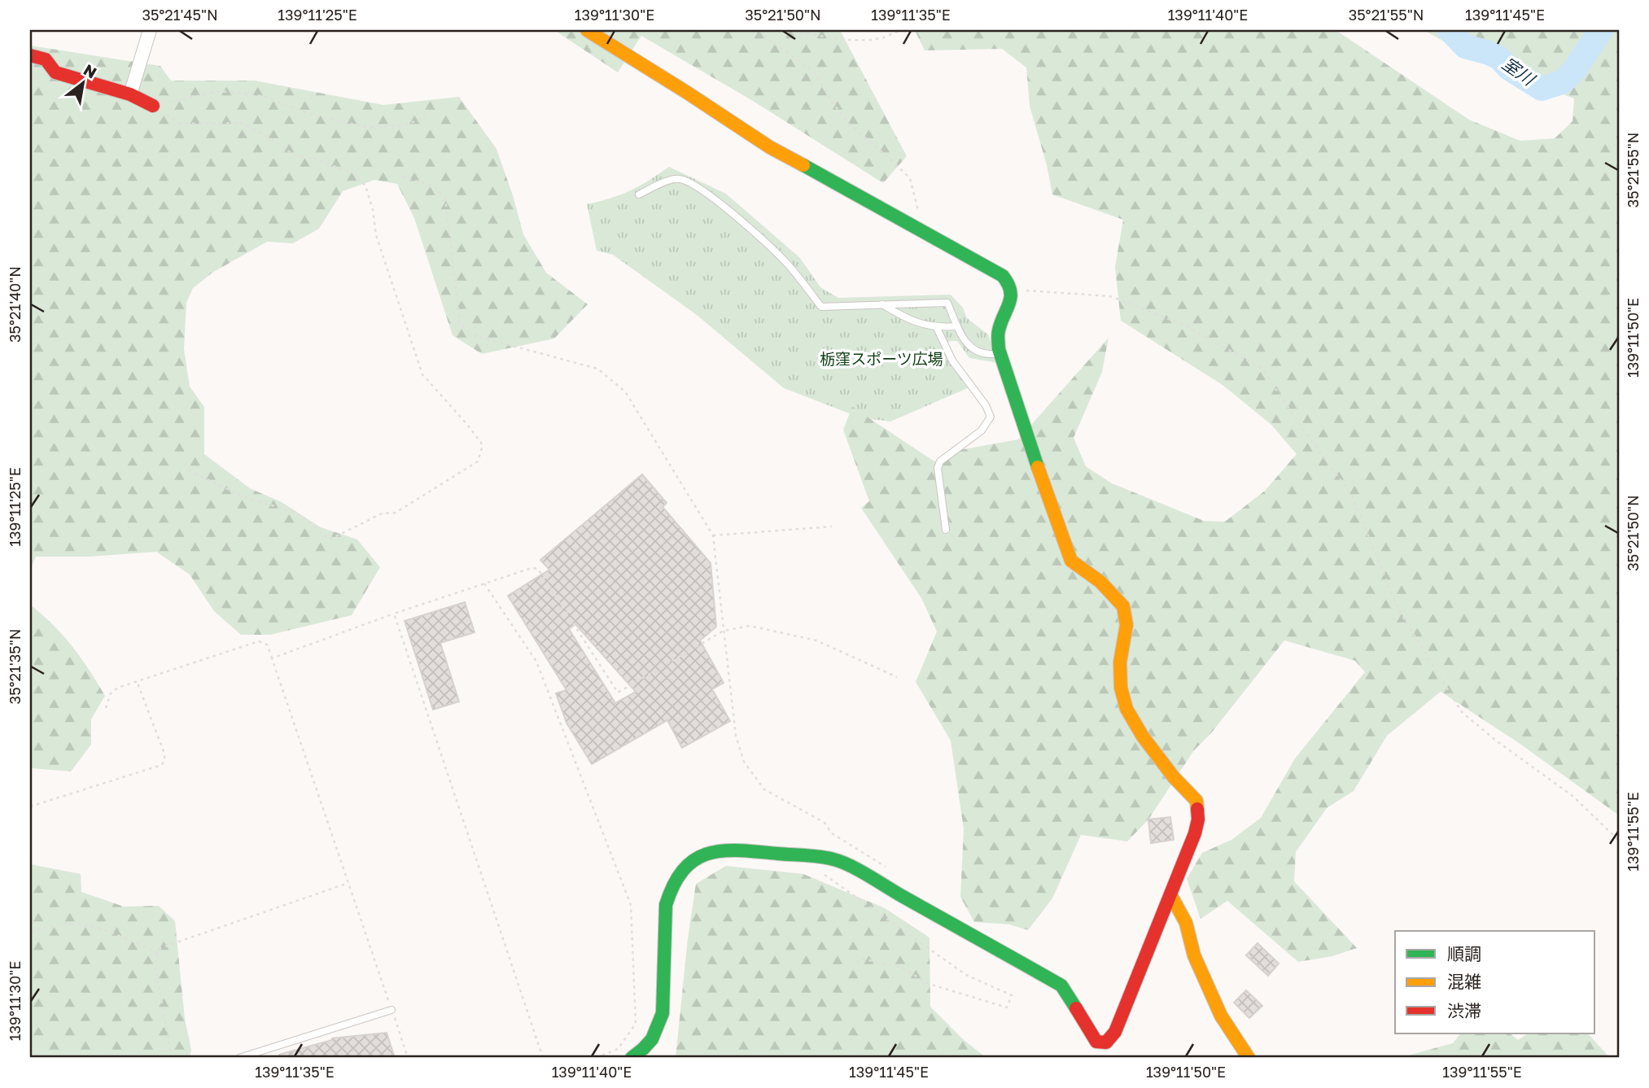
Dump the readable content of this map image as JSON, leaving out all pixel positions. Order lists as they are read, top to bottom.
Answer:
{
  "water": ["室川"],
  "parks": ["栃窪スポーツ広場"],
  "legend": ["順調", "混雑", "渋滞"],
  "north": "top right",
  "coordinates": [
    "35°21'45\"N",
    "139°11'25\"E",
    "139°11'30\"E",
    "35°21'50\"N",
    "139°11'35\"E",
    "139°11'40\"E",
    "35°21'55\"N",
    "139°11'45\"E",
    "35°21'40\"N",
    "139°11'50\"E",
    "35°21'35\"N",
    "139°11'55\"E"
  ]
}
